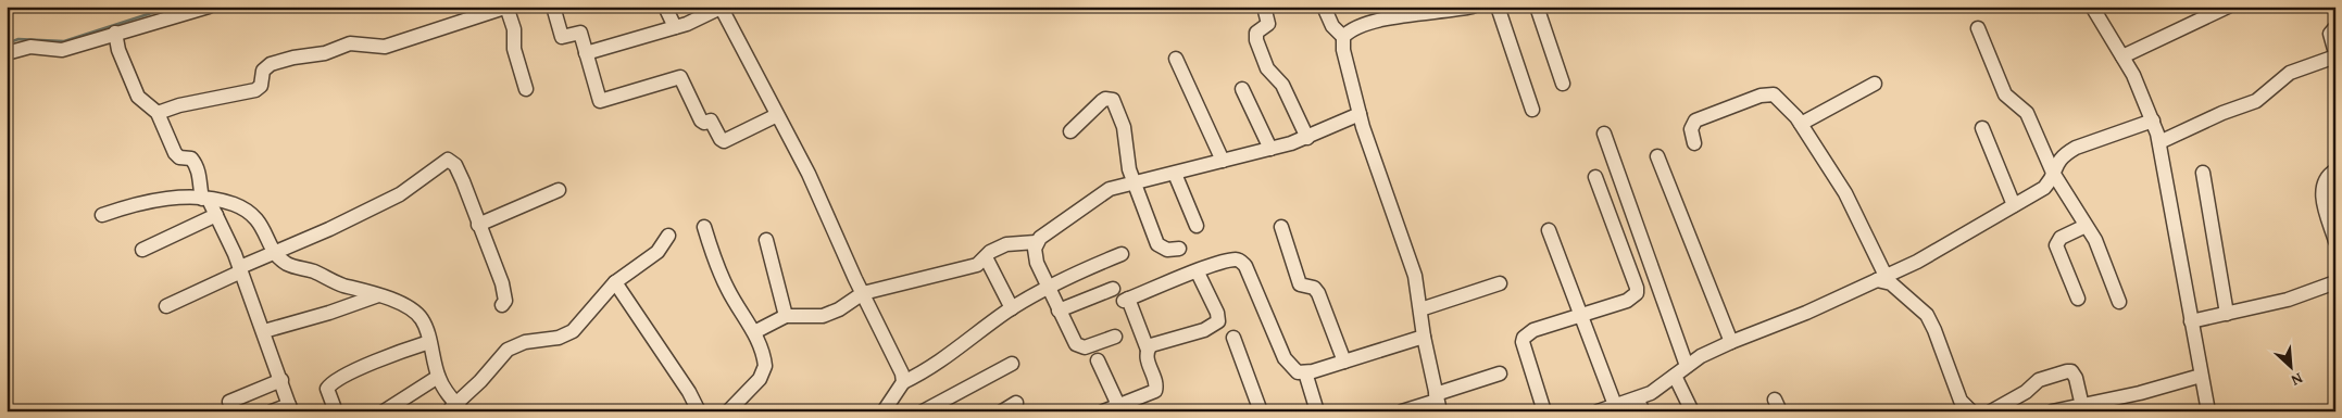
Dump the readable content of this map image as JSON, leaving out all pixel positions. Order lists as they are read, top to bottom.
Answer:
{
  "north": "bottom right"
}
